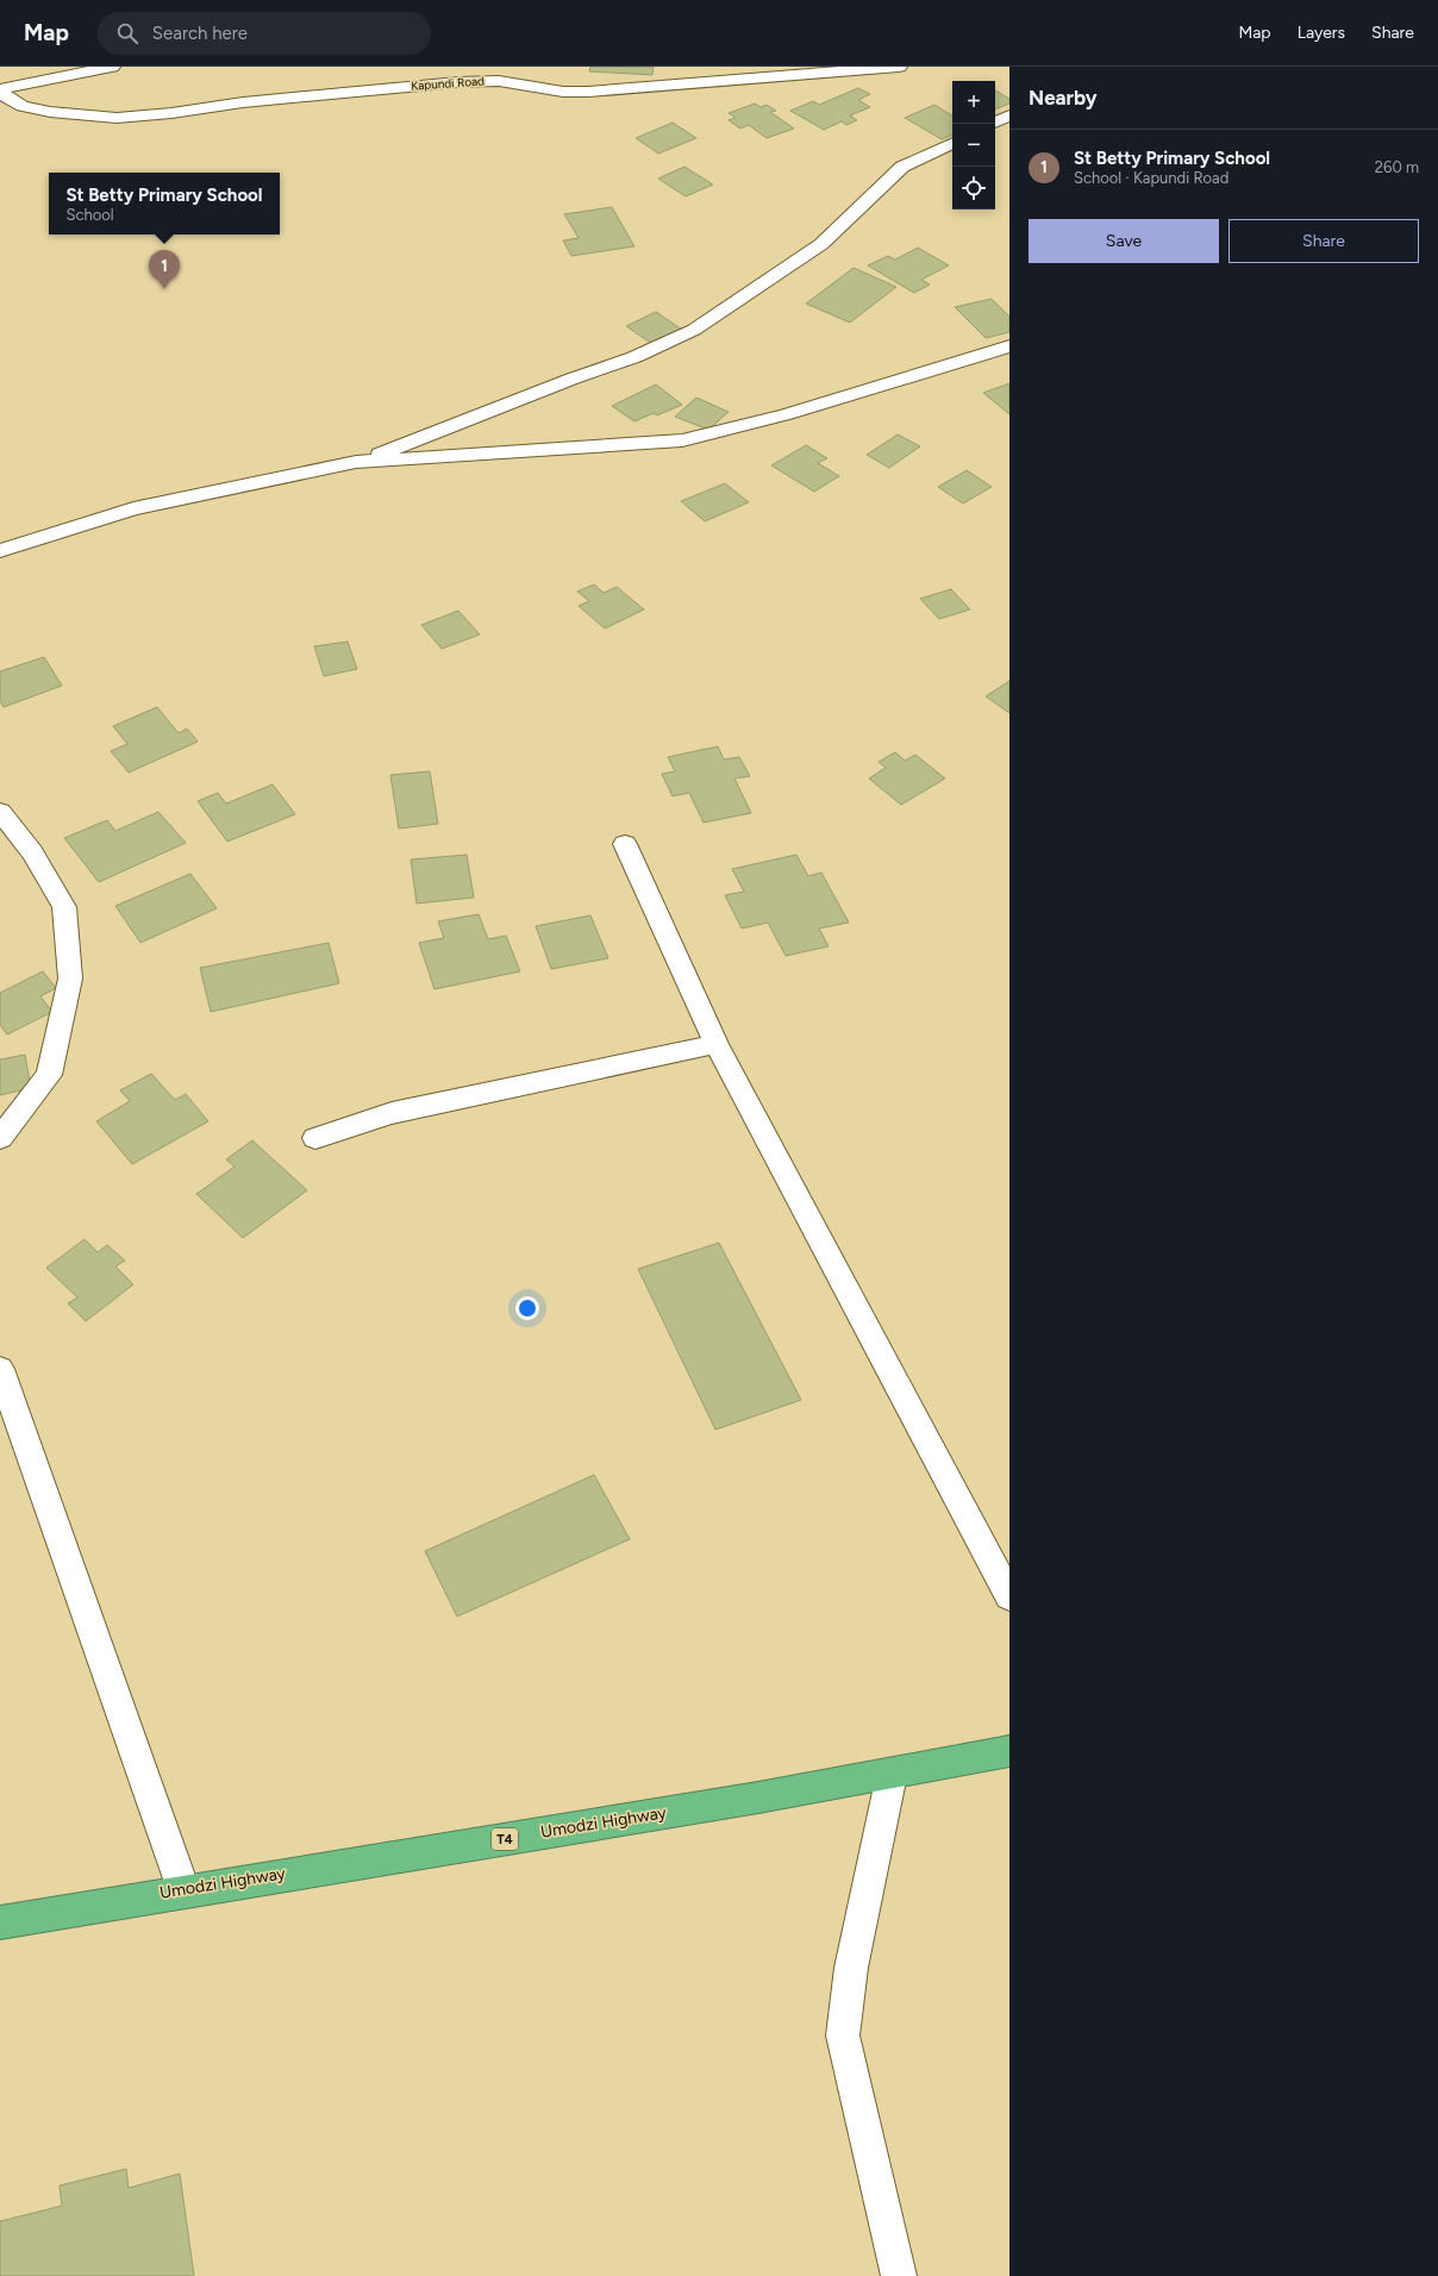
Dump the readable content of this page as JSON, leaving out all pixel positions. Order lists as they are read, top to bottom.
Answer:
{
  "streets": {
    "highway": ["Umodzi Highway", "T4"],
    "street": ["Kapundi Road"]
  },
  "page": {
    "header": "Map",
    "search": "Search here",
    "nav": ["Map", "Layers", "Share"],
    "heading": "Nearby",
    "map_buttons": ["+", "−"],
    "list": [
      {
        "mark": "1",
        "name": "St Betty Primary School",
        "note": "School · Kapundi Road",
        "value": "260 m"
      }
    ],
    "popup": ["St Betty Primary School", "School"],
    "buttons": ["Save", "Share"],
    "pins": "1"
  }
}
